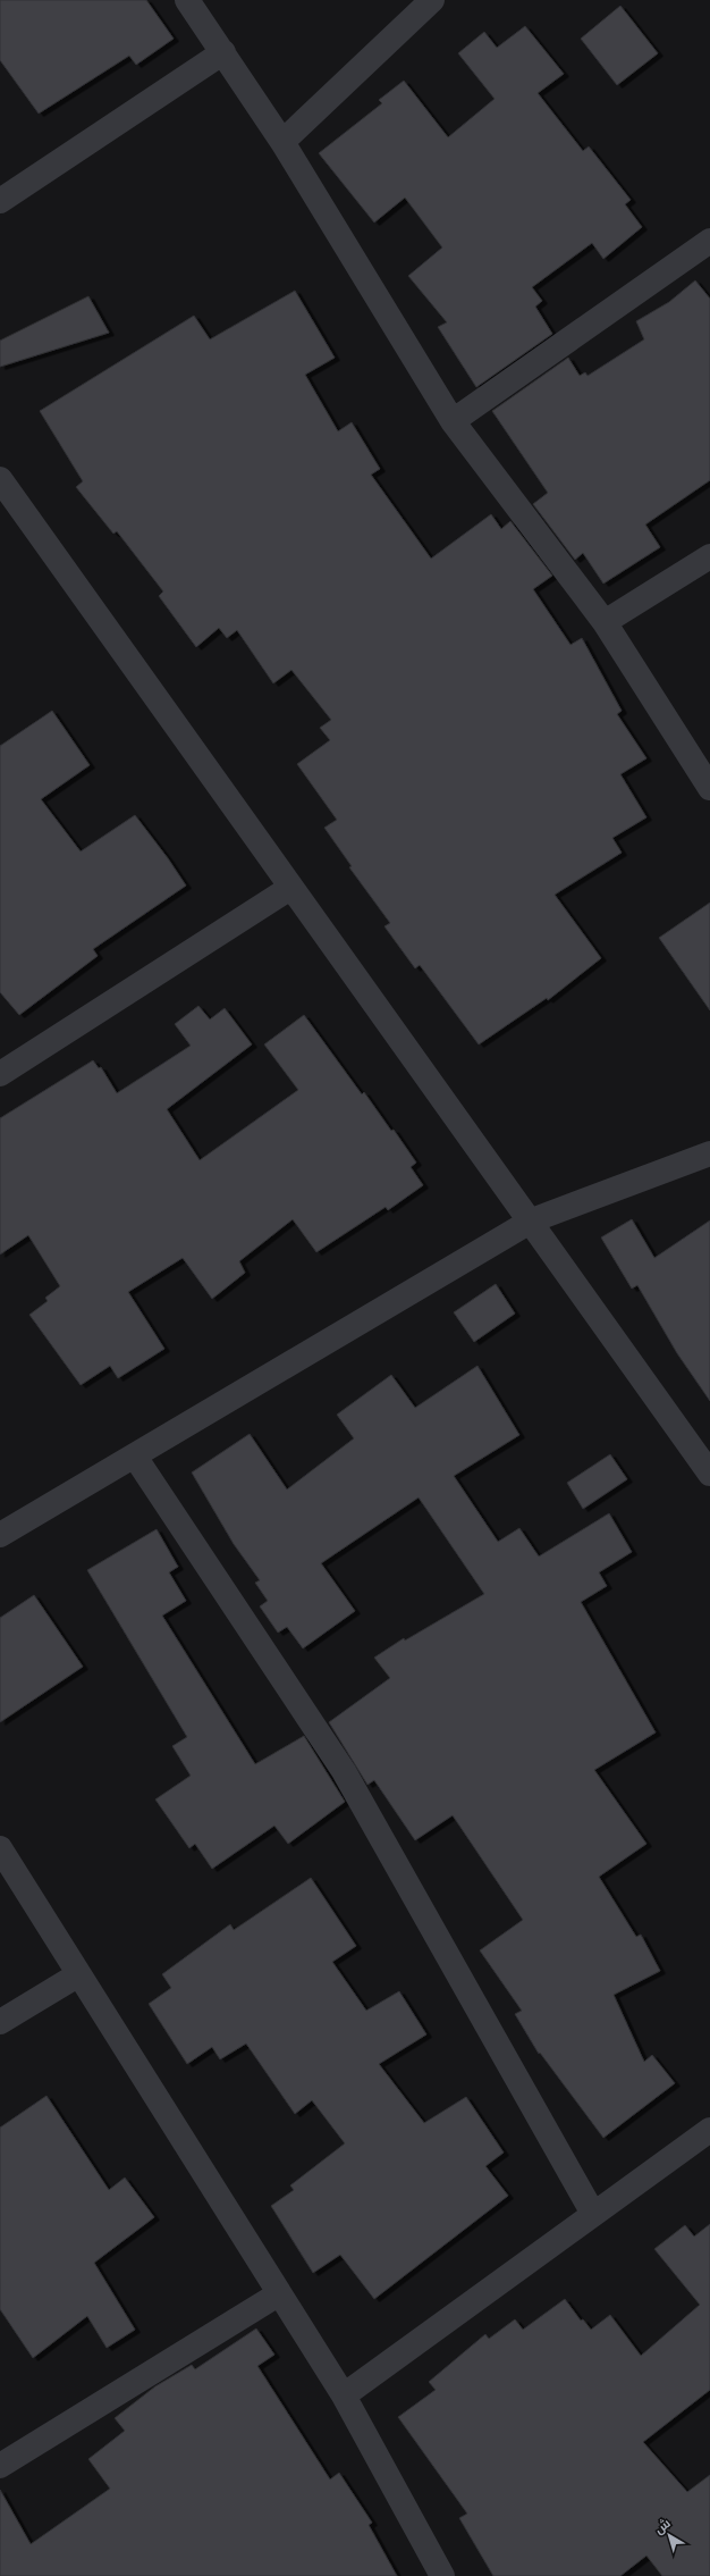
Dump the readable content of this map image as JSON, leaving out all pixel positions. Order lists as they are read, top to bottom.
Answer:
{
  "north": "top left"
}
